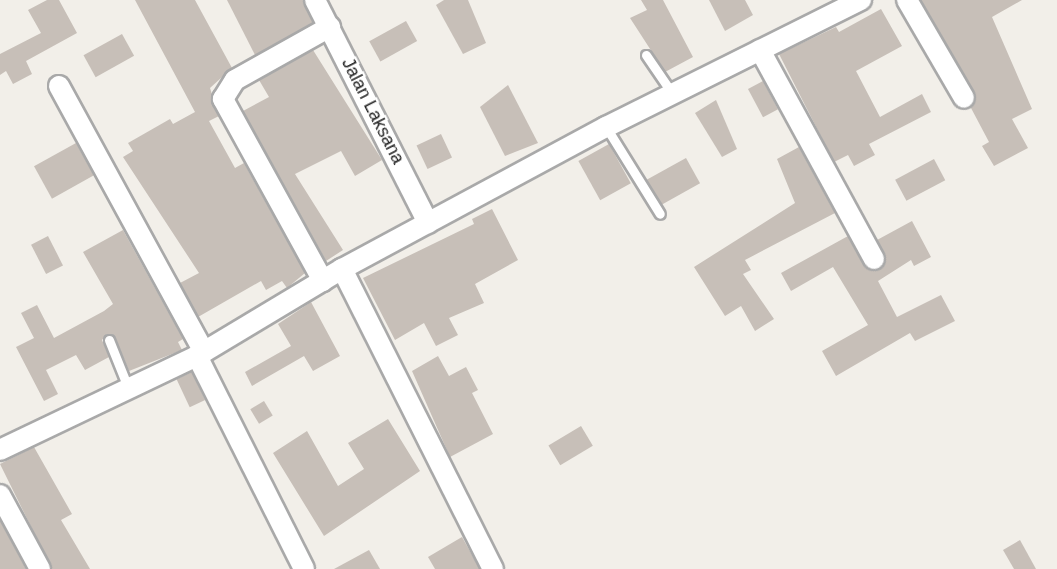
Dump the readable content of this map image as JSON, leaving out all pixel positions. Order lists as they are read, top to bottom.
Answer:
{
  "streets": {
    "street": ["Jalan Laksana"]
  }
}
